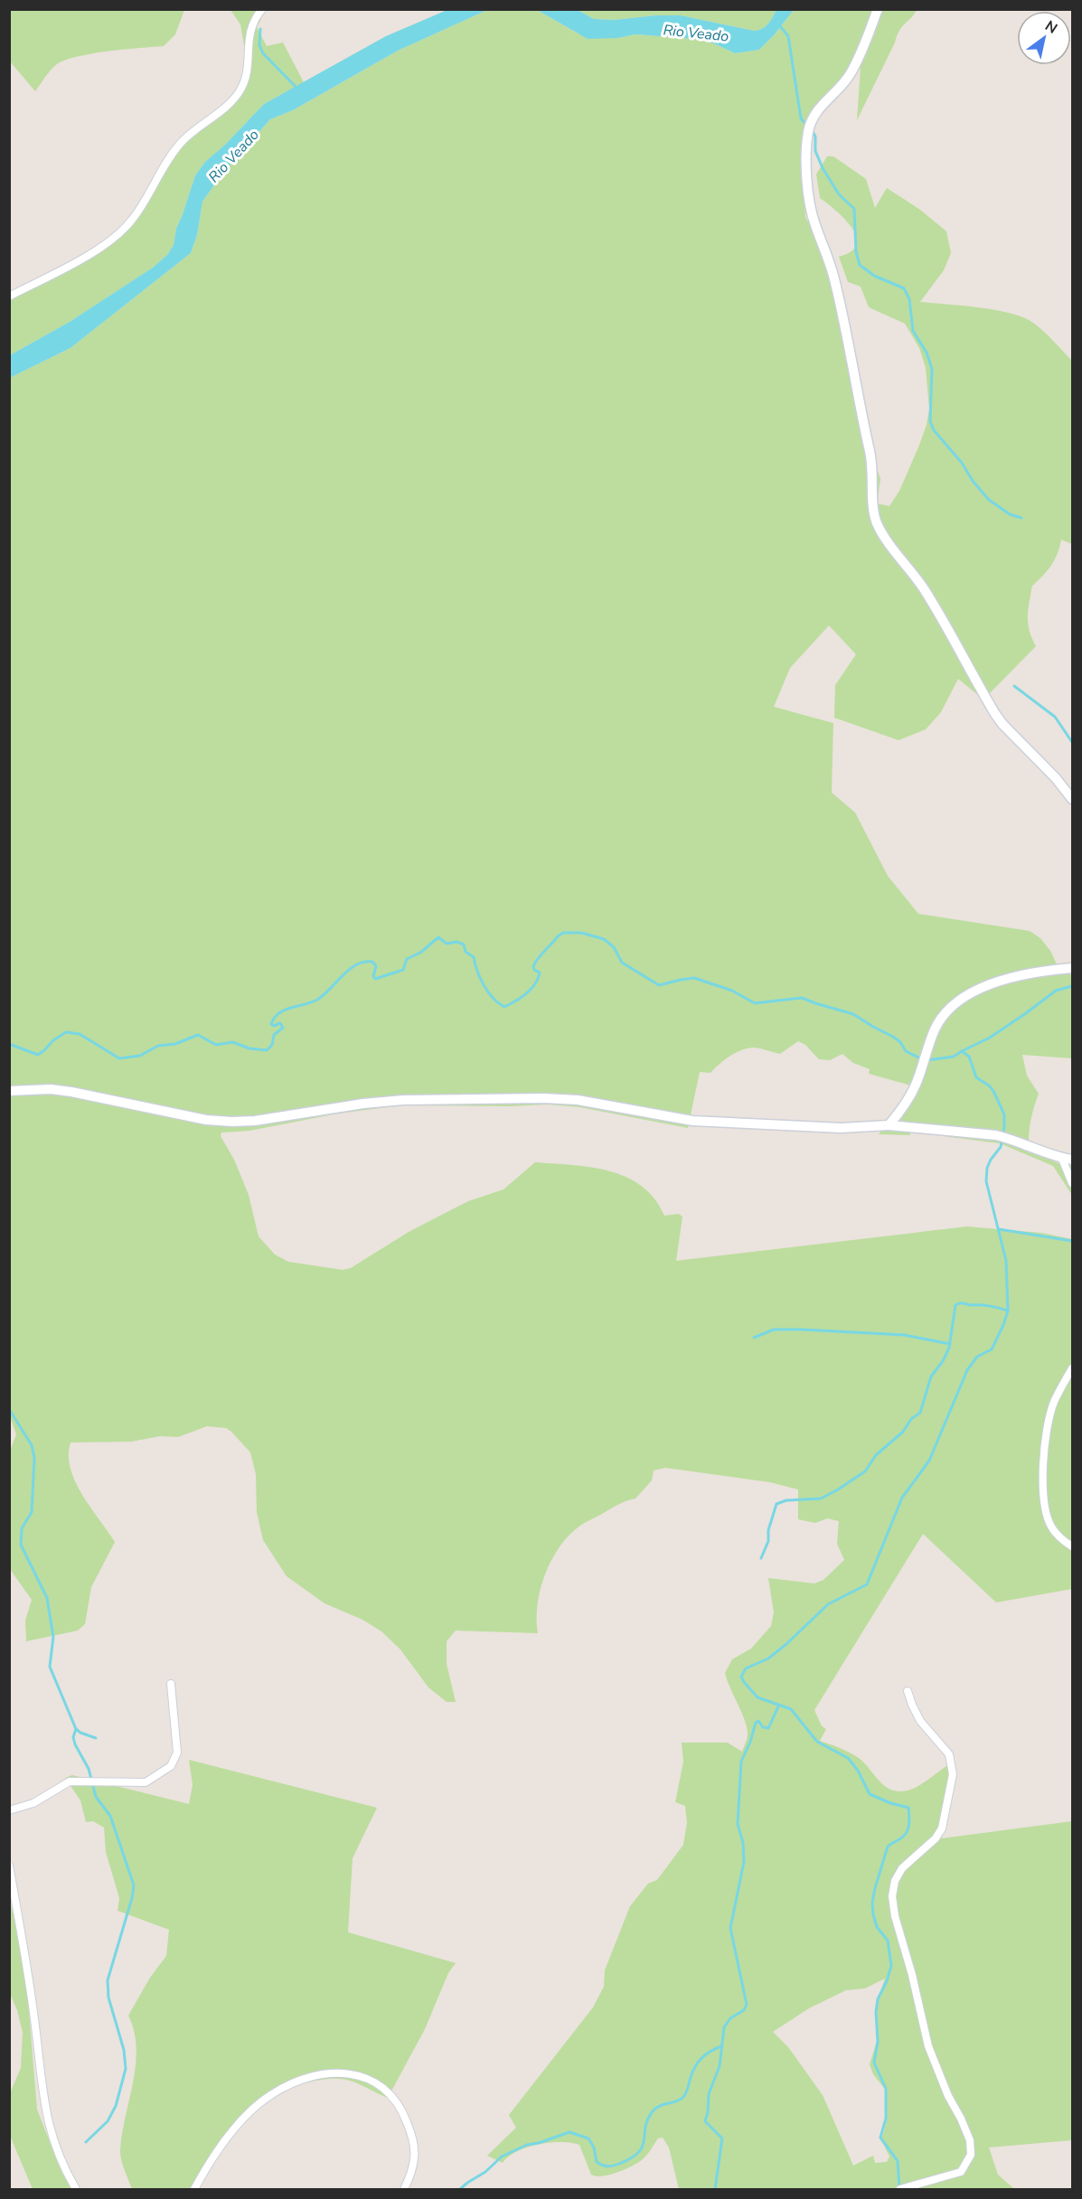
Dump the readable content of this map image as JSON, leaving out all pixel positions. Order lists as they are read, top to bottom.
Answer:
{
  "water": ["Rio Veado"],
  "north": "top right"
}
